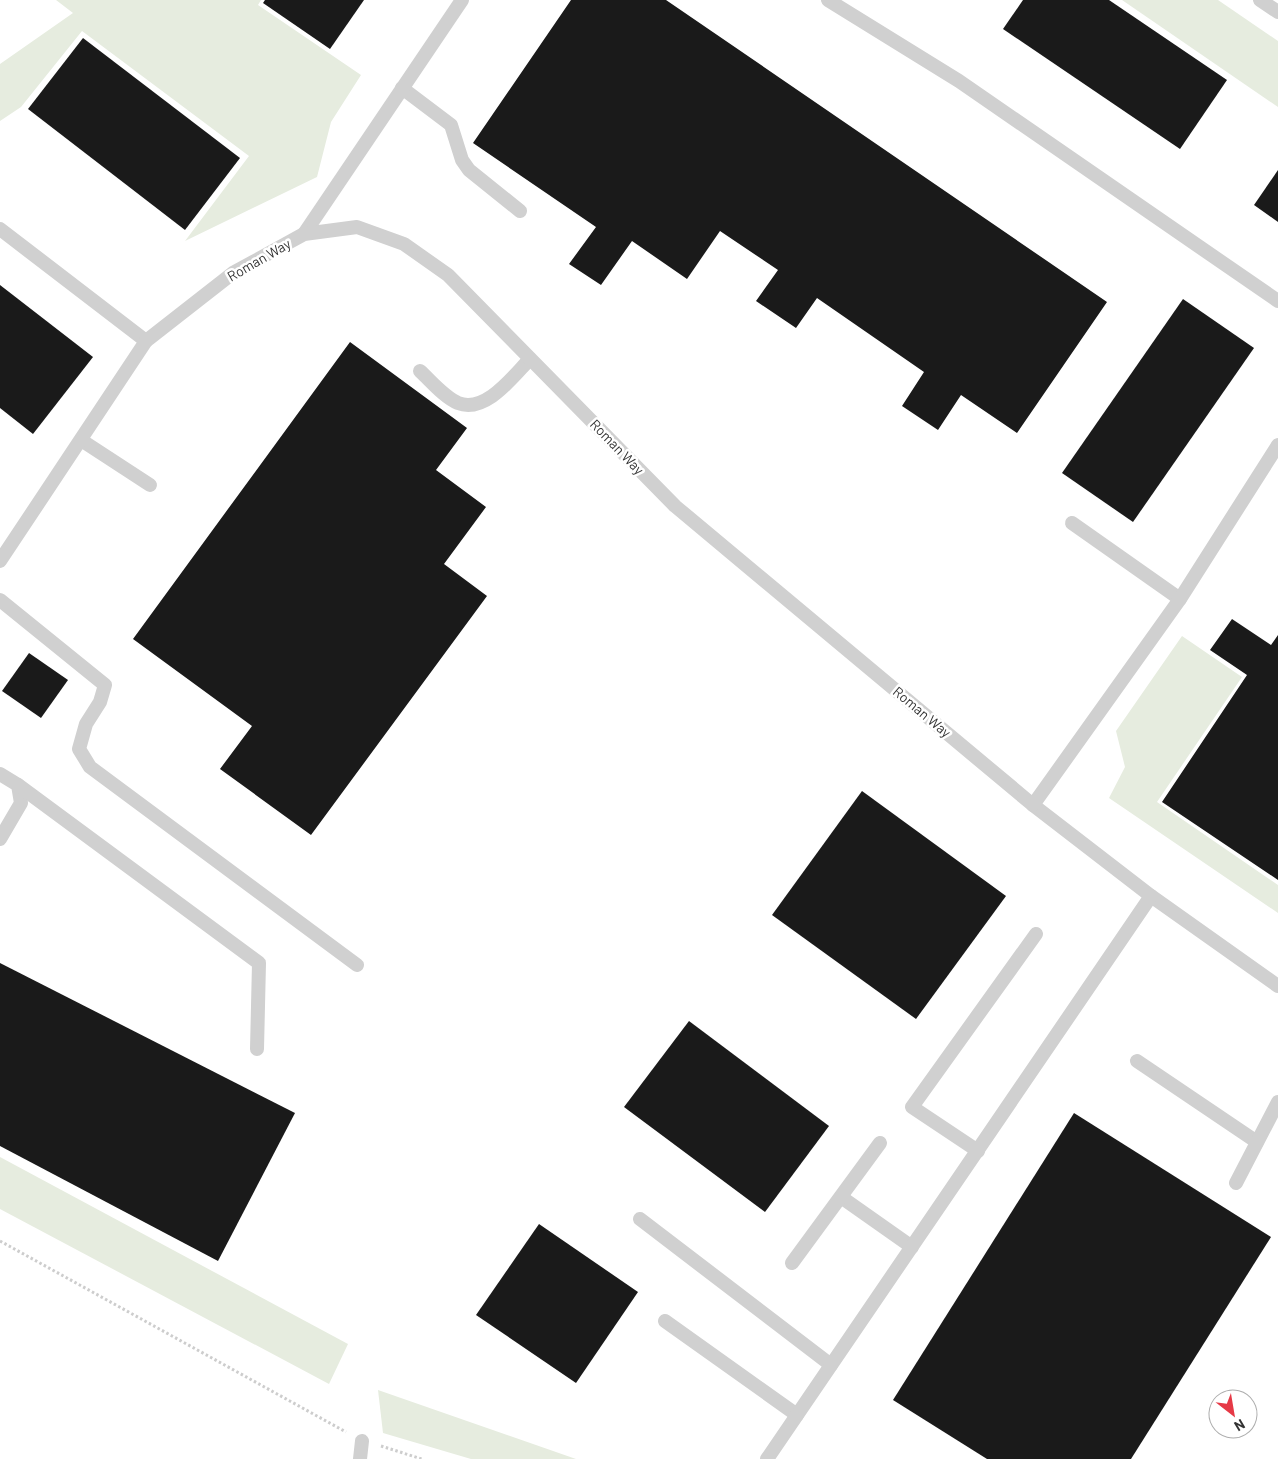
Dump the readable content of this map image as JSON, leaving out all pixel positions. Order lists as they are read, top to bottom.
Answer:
{
  "streets": {
    "lane": ["Roman Way"]
  },
  "north": "bottom right"
}
